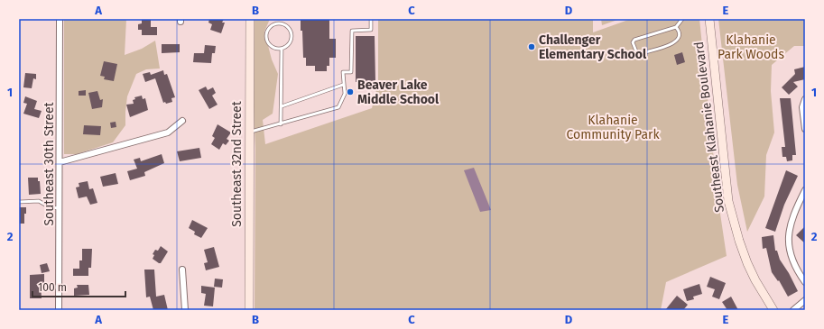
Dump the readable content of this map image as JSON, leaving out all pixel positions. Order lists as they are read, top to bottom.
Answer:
{
  "streets": {
    "street": ["Southeast Klahanie Boulevard", "Southeast 30th Street", "Southeast 32nd Street"]
  },
  "parks": ["Klahanie Park Woods", "Klahanie Community Park"],
  "places": ["Challenger Elementary School", "Beaver Lake Middle School"],
  "scale_bar": "100 m",
  "grid": {
    "columns": [
      "A",
      "B",
      "C",
      "D",
      "E"
    ],
    "rows": ["1", "2"]
  }
}
